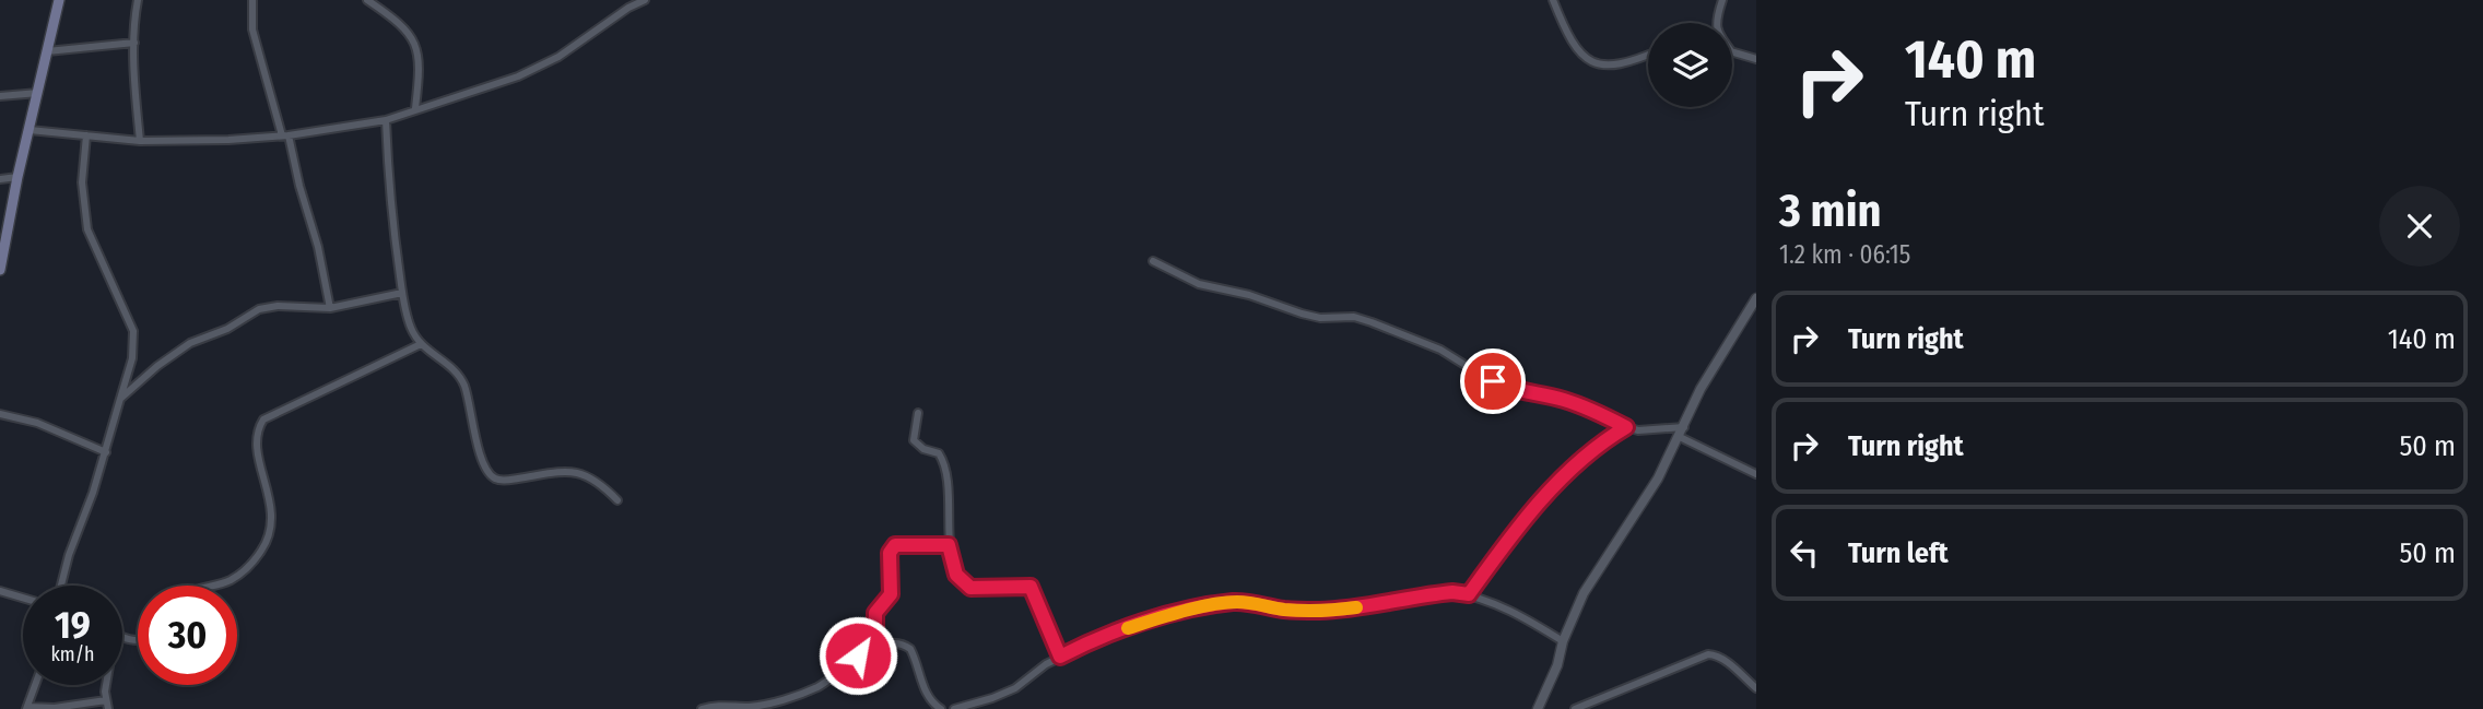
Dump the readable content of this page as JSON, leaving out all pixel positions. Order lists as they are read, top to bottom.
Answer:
{
  "page": {
    "turn": ["140 m", "Turn right"],
    "heading": ["3 min", "1.2 km · 06:15"],
    "list": [
      {
        "name": "Turn right",
        "value": "140 m"
      },
      {
        "name": "Turn right",
        "value": "50 m"
      },
      {
        "name": "Turn left",
        "value": "50 m"
      }
    ],
    "speed": "19 km/h",
    "limit": "30"
  }
}
